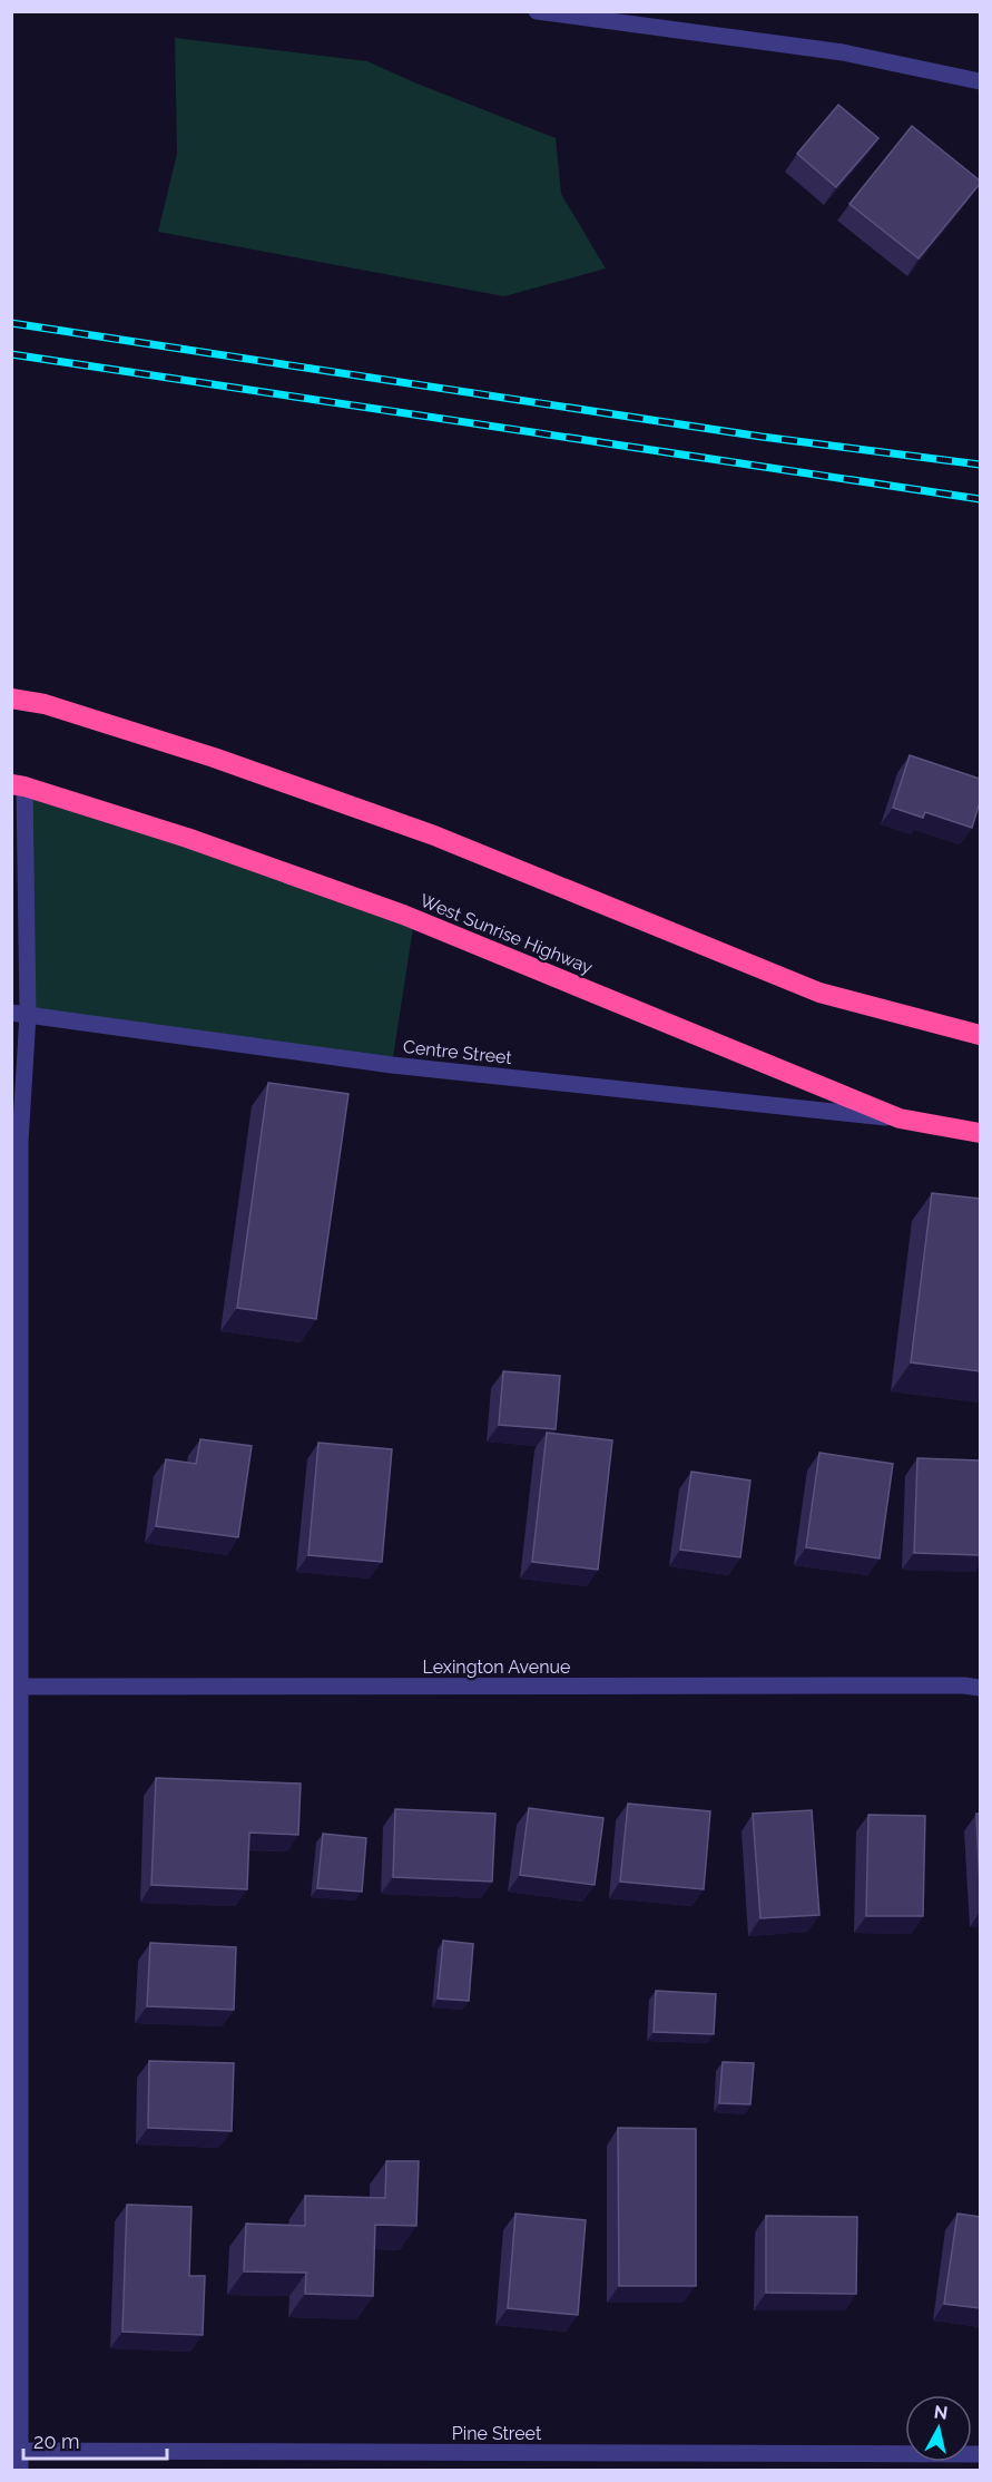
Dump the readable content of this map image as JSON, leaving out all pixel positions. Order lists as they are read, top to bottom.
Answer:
{
  "streets": {
    "highway": ["West Sunrise Highway"],
    "street": ["Centre Street", "Lexington Avenue", "Pine Street"]
  },
  "crossings": [
    ["West Sunrise Highway", "Centre Street"]
  ],
  "scale_bar": "20 m",
  "north": "top"
}
